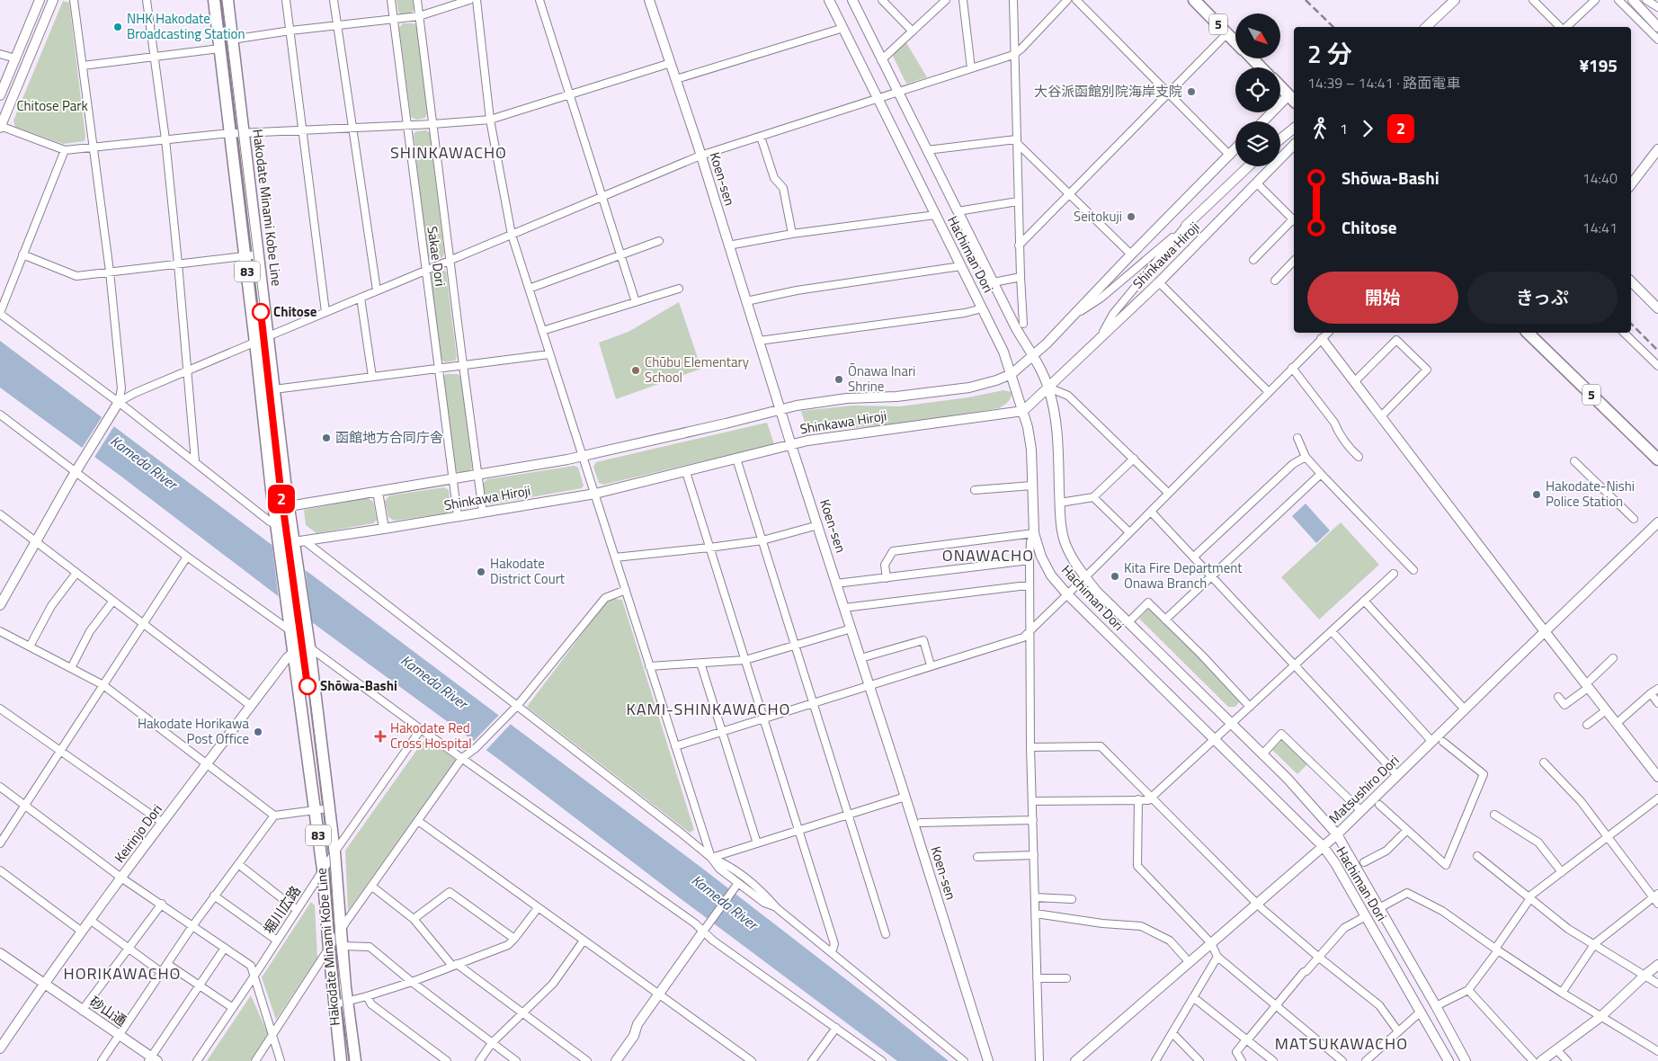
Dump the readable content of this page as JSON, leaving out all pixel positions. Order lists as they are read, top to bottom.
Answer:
{
  "streets": {
    "main road": ["5", "Hakodate Minami Kobe Line", "83"],
    "street": [
      "Koen-sen",
      "Hachiman Dori",
      "Shinkawa Hiroji",
      "Sakae Dori",
      "Matsushiro Dori",
      "Keirinjo Dori",
      "堀川広路",
      "砂山通"
    ]
  },
  "crossings": [
    ["Koen-sen", "Shinkawa Hiroji"],
    ["Hakodate Minami Kobe Line", "Shinkawa Hiroji"],
    ["Hakodate Minami Kobe Line", "83"],
    ["Hakodate Minami Kobe Line", "堀川広路"],
    ["Hachiman Dori", "Shinkawa Hiroji"],
    ["Hachiman Dori", "Matsushiro Dori"],
    ["Shinkawa Hiroji", "Sakae Dori"],
    ["83", "Keirinjo Dori"],
    ["83", "堀川広路"],
    ["Keirinjo Dori", "砂山通"]
  ],
  "districts": [
    "SHINKAWACHO",
    "ONAWACHO",
    "KAMI-SHINKAWACHO",
    "HORIKAWACHO",
    "MATSUKAWACHO"
  ],
  "water": ["Kameda River"],
  "parks": ["Chitose Park"],
  "places": {
    "other": [
      "NHK Hakodate Broadcasting Station",
      "大谷派函館別院海岸支院",
      "Seitokuji",
      "Chitose",
      "Chūbu Elementary School",
      "Ōnawa Inari Shrine",
      "函館地方合同庁舎",
      "Hakodate-Nishi Police Station",
      "Hakodate District Court",
      "Kita Fire Department Onawa Branch",
      "Shōwa-Bashi",
      "Hakodate Horikawa Post Office"
    ],
    "health": ["Hakodate Red Cross Hospital"]
  },
  "lines": ["tram line 2"],
  "north": "bottom right",
  "page": {
    "on_map": "2",
    "heading": ["2 分", "14:39 – 14:41 · 路面電車", "¥195"],
    "legs": ["1", "2"],
    "list": [
      {
        "name": "Shōwa-Bashi",
        "value": "14:40"
      },
      {
        "name": "Chitose",
        "value": "14:41"
      }
    ],
    "buttons": ["開始", "きっぷ"]
  }
}
